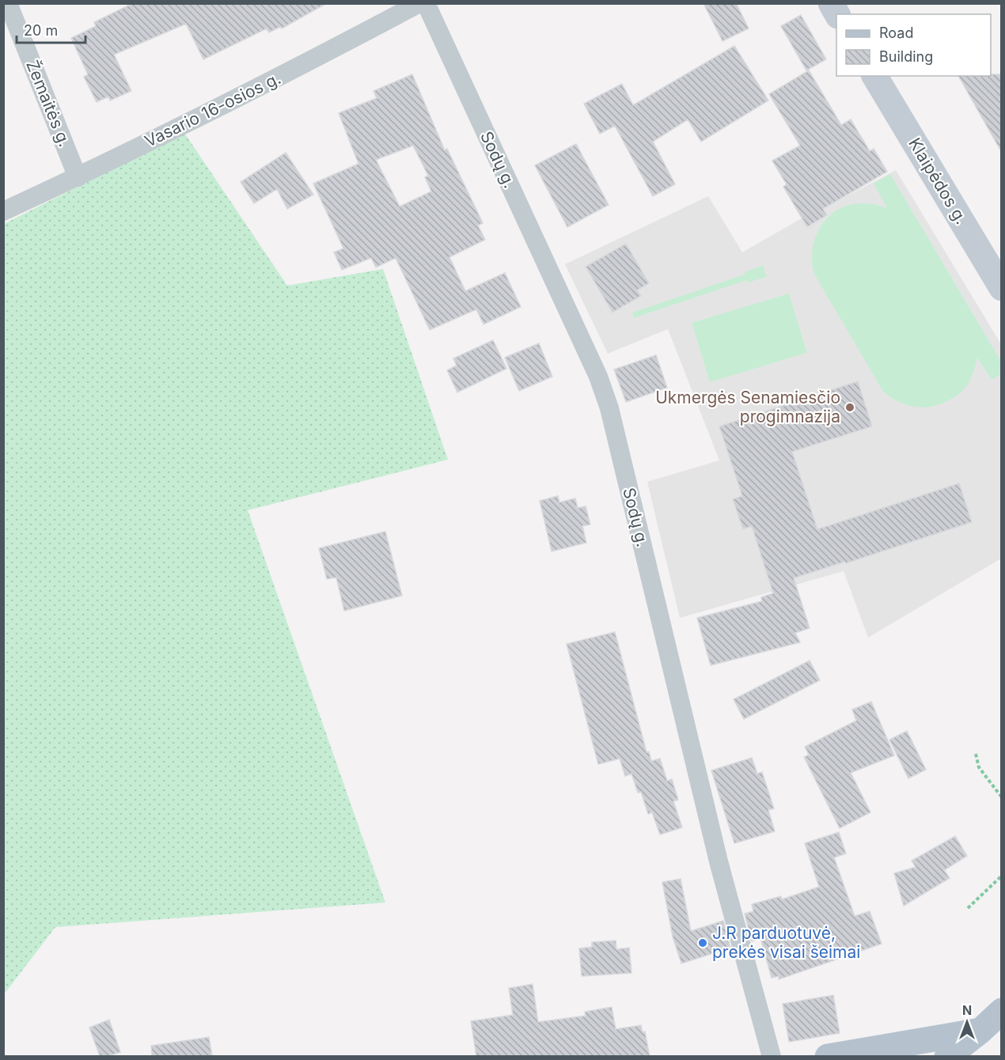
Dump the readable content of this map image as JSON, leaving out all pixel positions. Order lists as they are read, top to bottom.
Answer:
{
  "streets": {
    "street": [
      "Žemaitės g.",
      "Vasario 16-osios g.",
      "Sodų g.",
      "Klaipėdos g."
    ]
  },
  "crossings": [
    ["Žemaitės g.", "Vasario 16-osios g."]
  ],
  "places": ["Ukmergės Senamiesčio progimnazija", "J.R parduotuvė, prekės visai šeimai"],
  "legend": ["Road", "Building"],
  "scale_bar": "20 m",
  "north": "top"
}
